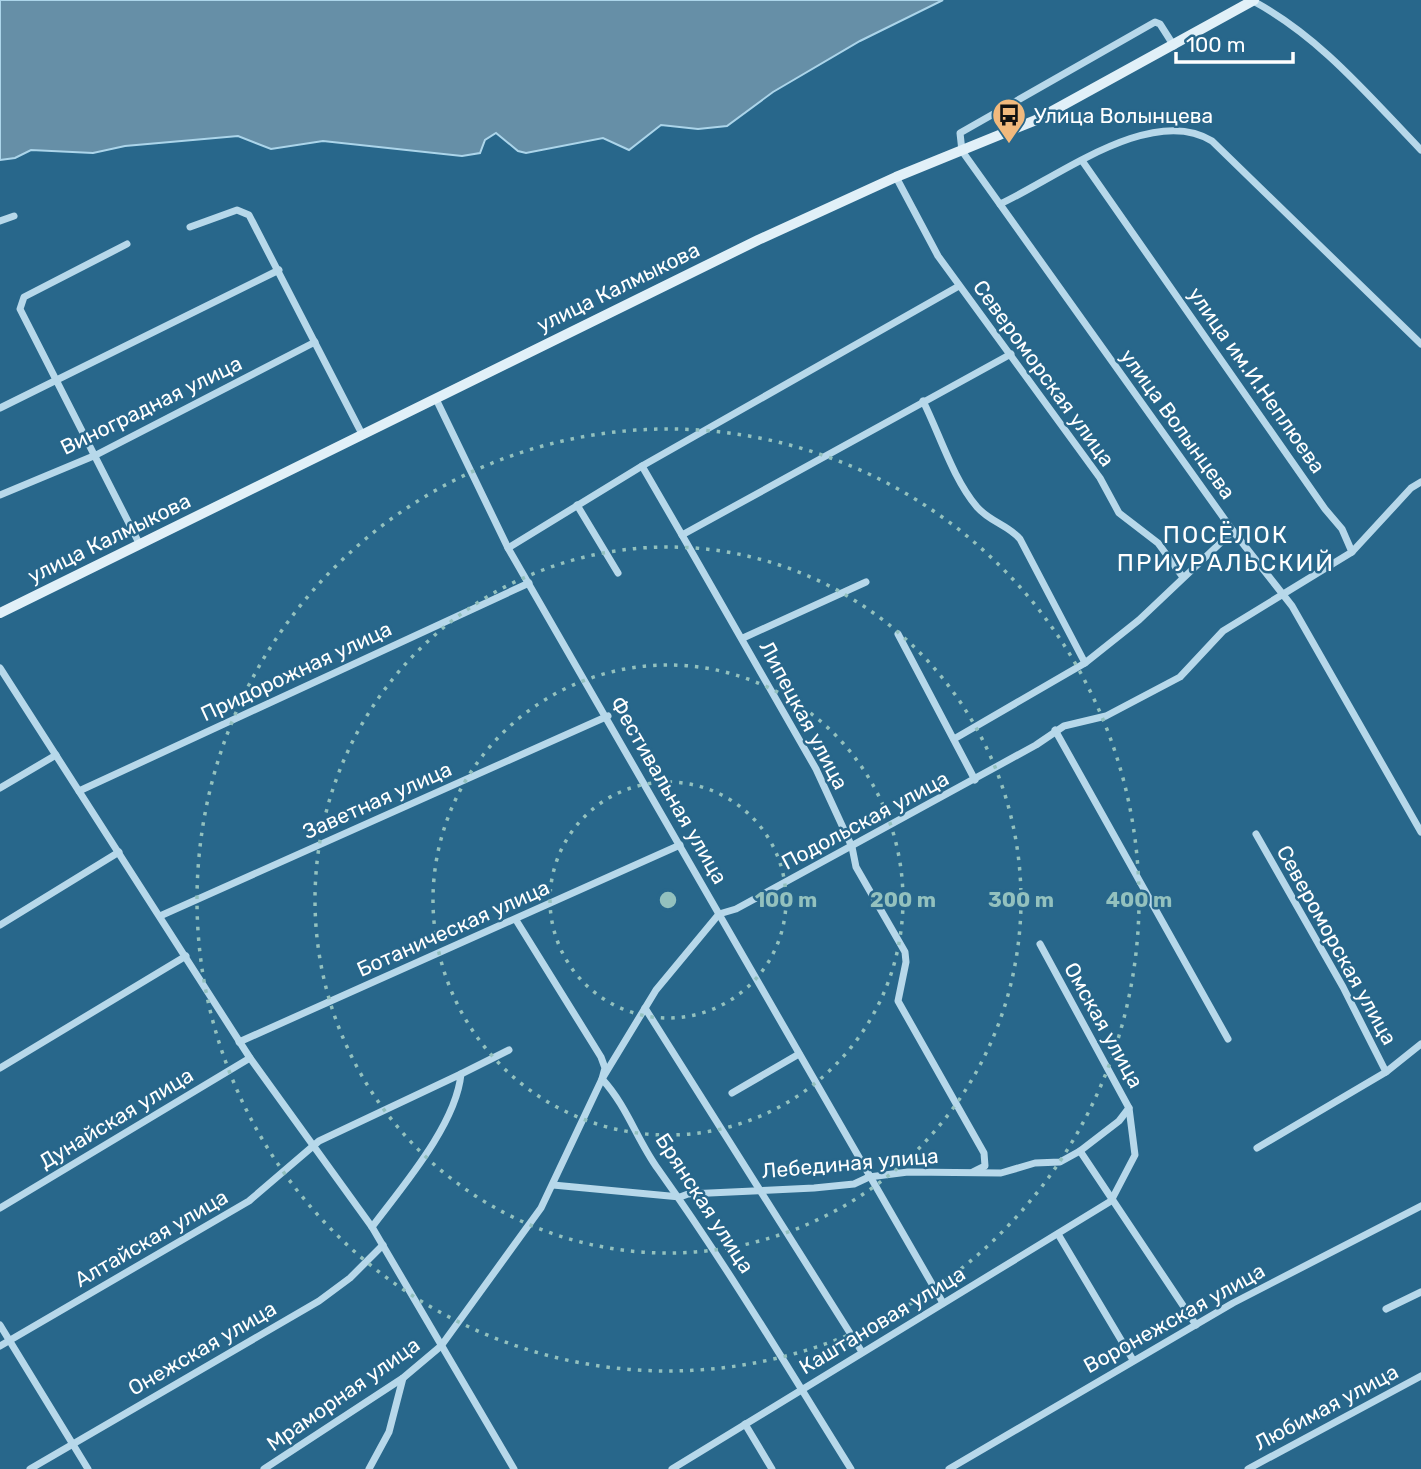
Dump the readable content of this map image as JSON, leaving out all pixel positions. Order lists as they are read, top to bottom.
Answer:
{
  "streets": {
    "main road": ["улица Калмыкова"],
    "street": [
      "Североморская улица",
      "улица им.И.Неплюева",
      "Виноградная улица",
      "улица Волынцева",
      "Придорожная улица",
      "Липецкая улица",
      "Фестивальная улица",
      "Заветная улица",
      "Подольская улица",
      "Ботаническая улица",
      "Омская улица",
      "Дунайская улица",
      "Лебединая улица",
      "Брянская улица",
      "Алтайская улица",
      "Воронежская улица",
      "Каштановая улица",
      "Онежская улица",
      "Мраморная улица",
      "Любимая улица"
    ]
  },
  "crossings": [
    ["улица Калмыкова", "Североморская улица"],
    ["улица Калмыкова", "улица Волынцева"],
    ["улица Калмыкова", "Фестивальная улица"],
    ["улица Волынцева", "Подольская улица"],
    ["Придорожная улица", "Фестивальная улица"],
    ["Липецкая улица", "Подольская улица"],
    ["Липецкая улица", "Лебединая улица"],
    ["Фестивальная улица", "Заветная улица"],
    ["Фестивальная улица", "Подольская улица"],
    ["Фестивальная улица", "Ботаническая улица"],
    ["Фестивальная улица", "Лебединая улица"],
    ["Фестивальная улица", "Каштановая улица"],
    ["Подольская улица", "Лебединая улица"],
    ["Подольская улица", "Брянская улица"],
    ["Подольская улица", "Мраморная улица"],
    ["Ботаническая улица", "Брянская улица"],
    ["Омская улица", "Лебединая улица"],
    ["Омская улица", "Каштановая улица"],
    ["Лебединая улица", "Брянская улица"],
    ["Брянская улица", "Каштановая улица"]
  ],
  "districts": ["ПОСЁЛОК ПРИУРАЛЬСКИЙ"],
  "places": {
    "bus stop": ["Улица Волынцева"]
  },
  "scale_bar": "100 m",
  "rings": [
    "100 m",
    "200 m",
    "300 m",
    "400 m"
  ]
}
